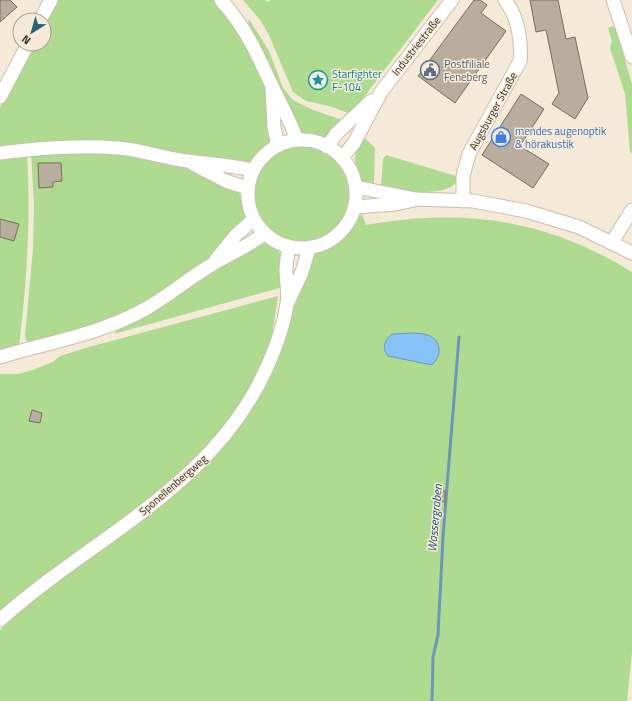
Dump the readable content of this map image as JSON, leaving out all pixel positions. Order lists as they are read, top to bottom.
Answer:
{
  "streets": {
    "street": ["Industriestraße", "Augsburger Straße", "Sponellenbergweg"]
  },
  "crossings": [
    ["Industriestraße", "Sponellenbergweg"]
  ],
  "water": ["Wassergraben"],
  "places": {
    "public building": ["Postfiliale Feneberg"],
    "place": ["Starfighter F-104"],
    "shop": ["mendes augenoptik & hörakustik"]
  },
  "north": "bottom left"
}
